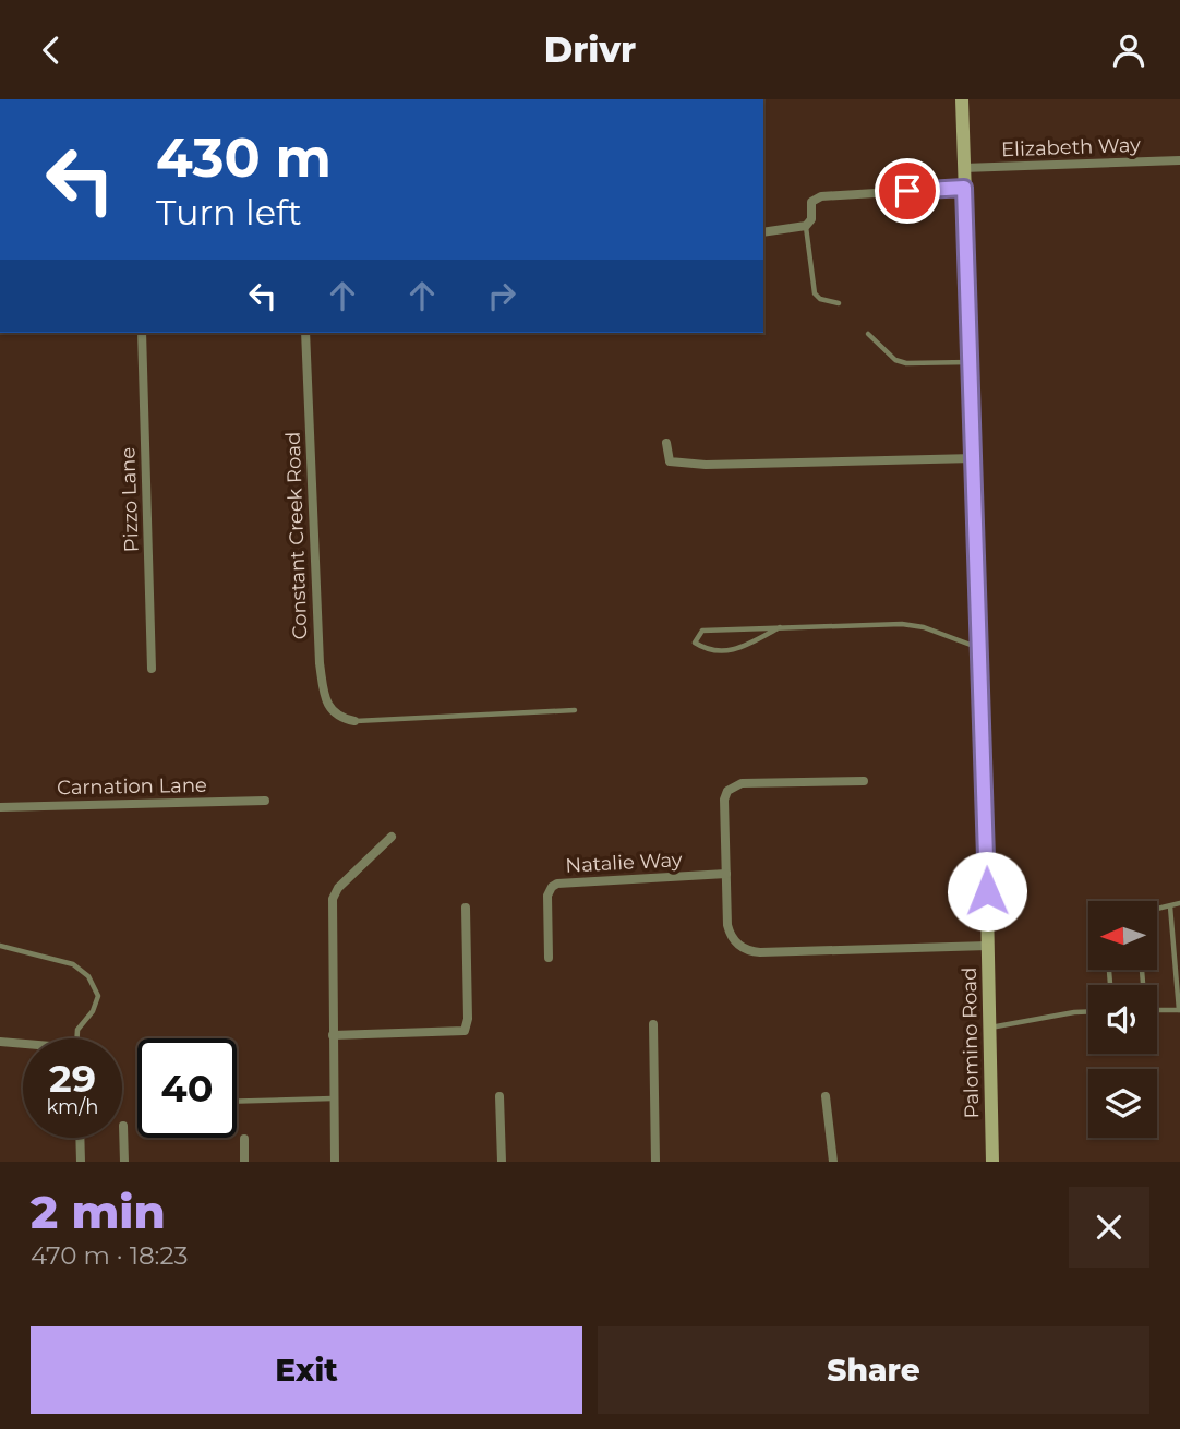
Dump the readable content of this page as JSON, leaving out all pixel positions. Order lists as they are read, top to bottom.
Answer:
{
  "streets": {
    "street": [
      "Elizabeth Way",
      "Pizzo Lane",
      "Constant Creek Road",
      "Carnation Lane",
      "Natalie Way",
      "Palomino Road"
    ]
  },
  "crossings": [
    ["Elizabeth Way", "Palomino Road"]
  ],
  "north": "left",
  "page": {
    "header": "Drivr",
    "turn": ["430 m", "Turn left"],
    "speed": "29 km/h",
    "limit": "40",
    "heading": ["2 min", "470 m · 18:23"],
    "buttons": ["Exit", "Share"]
  }
}
